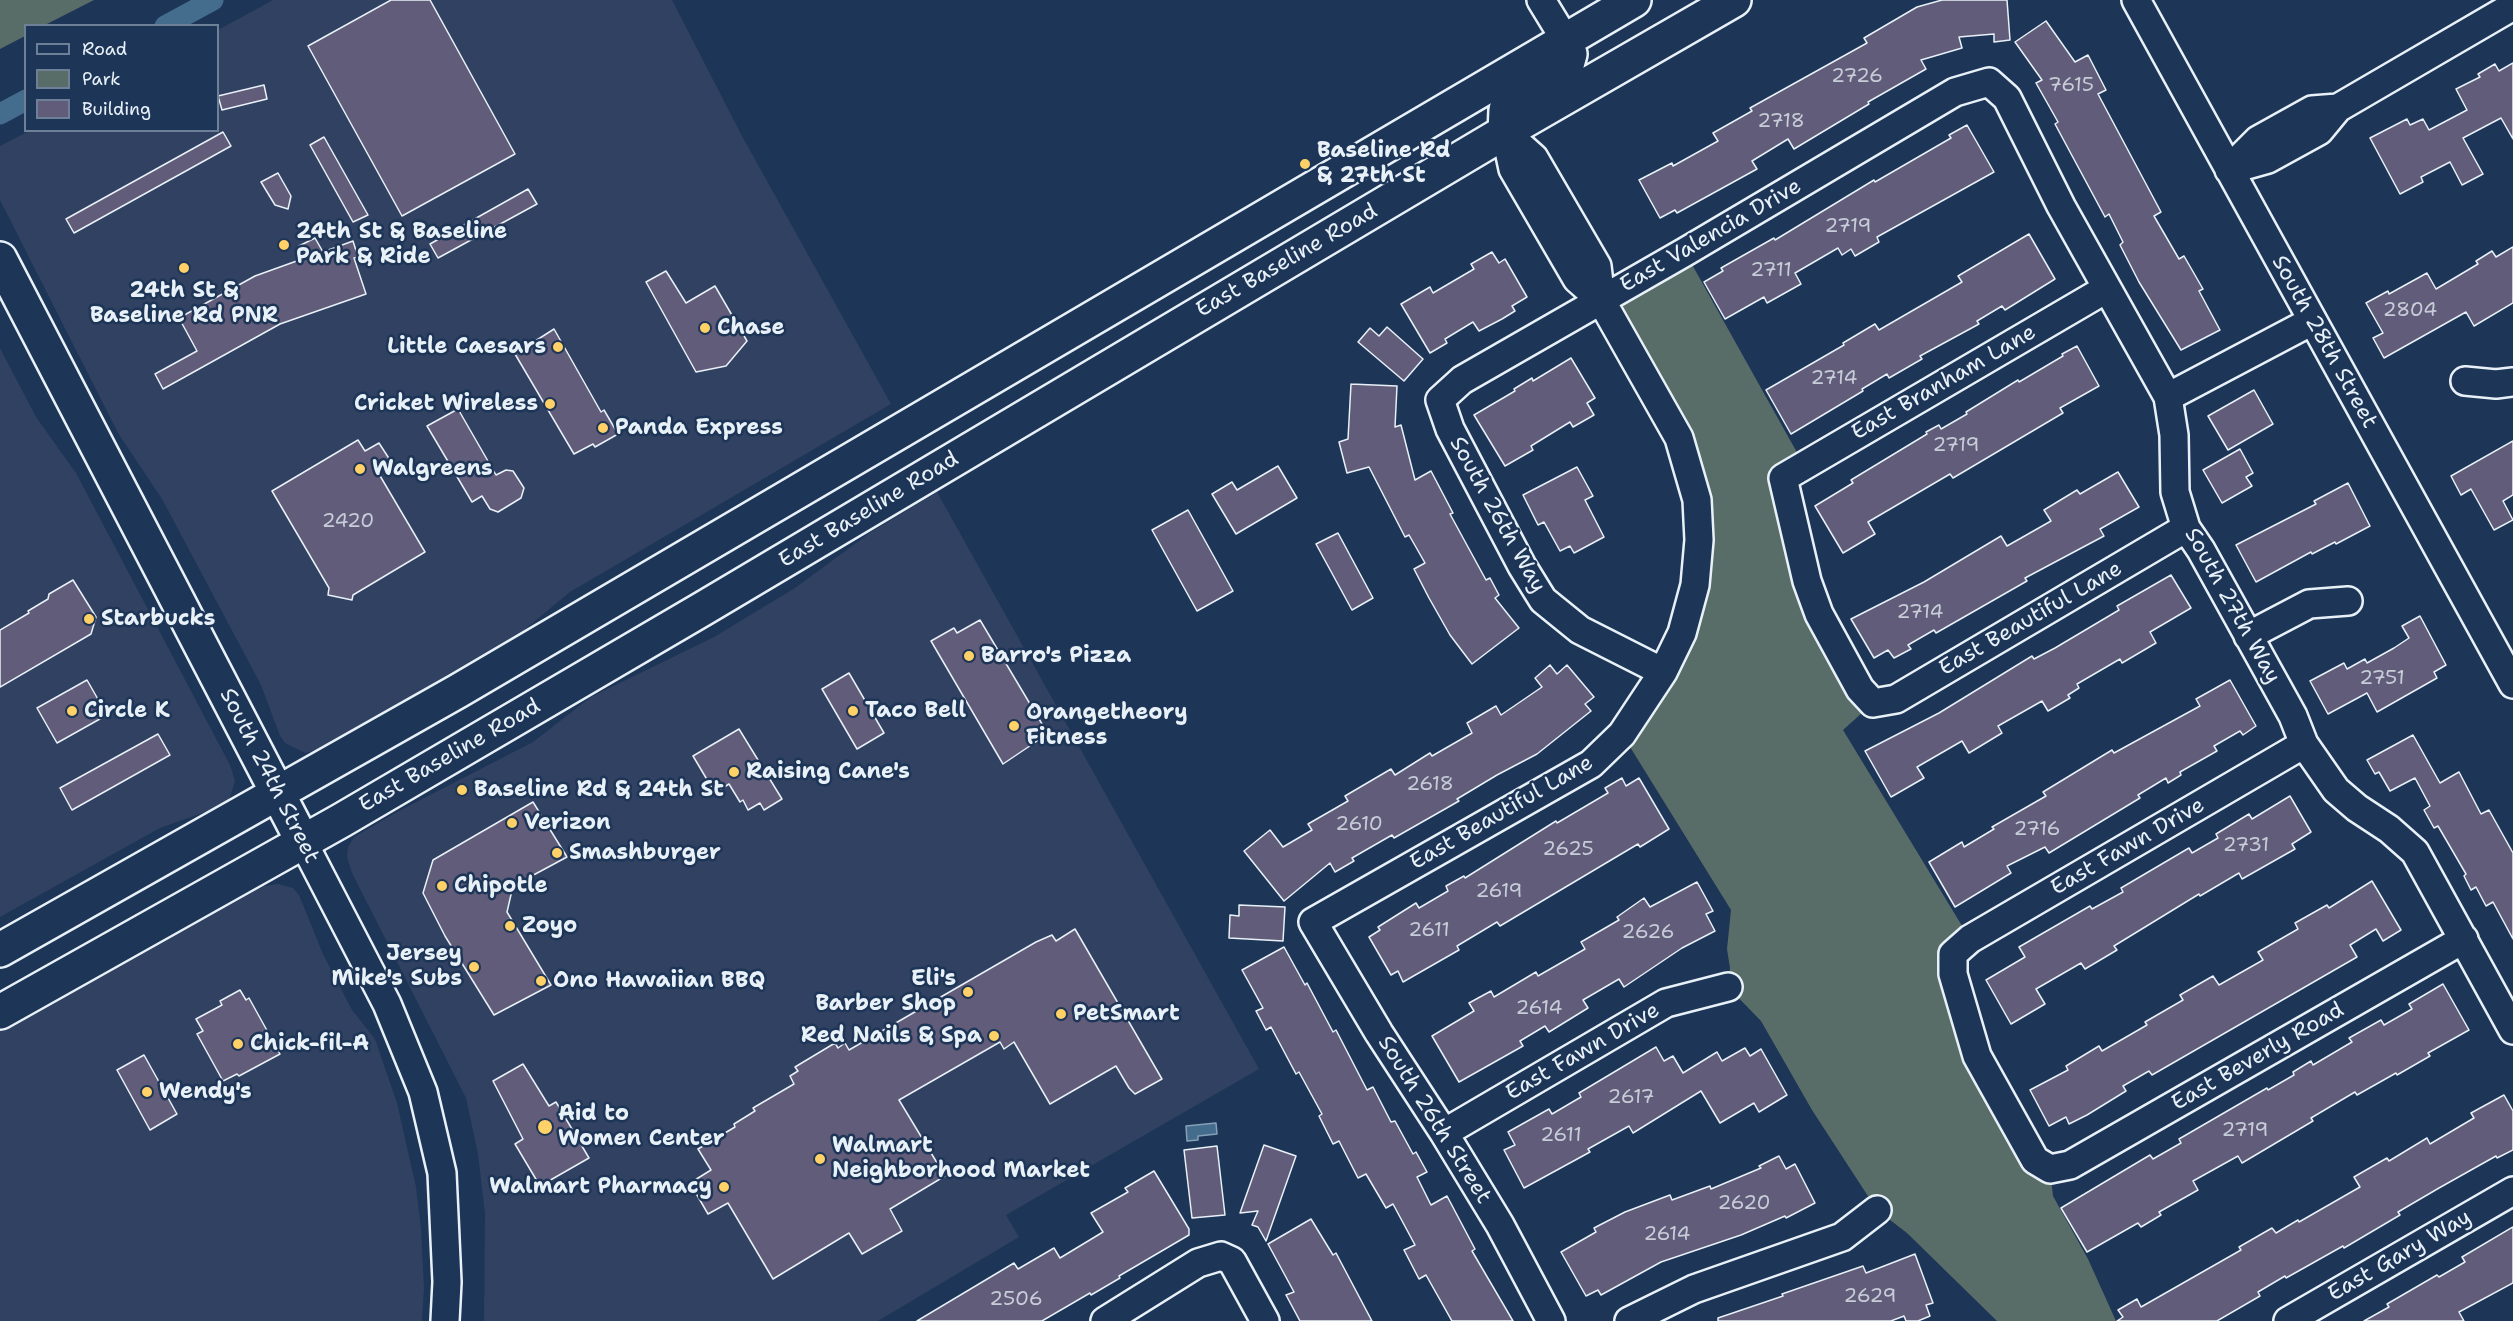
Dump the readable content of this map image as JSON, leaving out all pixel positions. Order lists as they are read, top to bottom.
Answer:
{
  "streets": {
    "main road": ["East Baseline Road", "South 24th Street"],
    "street": [
      "East Valencia Drive",
      "South 28th Street",
      "East Branham Lane",
      "South 26th Way",
      "South 27th Way",
      "East Beautiful Lane",
      "East Fawn Drive",
      "East Beverly Road",
      "South 26th Street",
      "East Gary Way"
    ]
  },
  "crossings": [
    ["East Valencia Drive", "South 26th Way"],
    ["East Valencia Drive", "South 27th Way"],
    ["East Valencia Drive", "East Beautiful Lane"],
    ["East Baseline Road", "South 24th Street"],
    ["East Branham Lane", "South 27th Way"],
    ["East Branham Lane", "East Beautiful Lane"],
    ["South 26th Way", "East Beautiful Lane"],
    ["South 27th Way", "East Beautiful Lane"],
    ["South 27th Way", "East Fawn Drive"],
    ["South 27th Way", "East Beverly Road"],
    ["East Beautiful Lane", "South 26th Street"],
    ["East Fawn Drive", "East Beverly Road"],
    ["East Fawn Drive", "South 26th Street"]
  ],
  "places": [
    "Baseline Rd & 27th St",
    "24th St & Baseline Park & Ride",
    "24th St & Baseline Rd PNR",
    "Chase",
    "Little Caesars",
    "Cricket Wireless",
    "Panda Express",
    "Walgreens",
    "Starbucks",
    "Barro's Pizza",
    "Circle K",
    "Taco Bell",
    "Orangetheory Fitness",
    "Raising Cane's",
    "Baseline Rd & 24th St",
    "Verizon",
    "Smashburger",
    "Chipotle",
    "Zoyo",
    "Jersey Mike's Subs",
    "Ono Hawaiian BBQ",
    "Eli's Barber Shop",
    "PetSmart",
    "Red Nails & Spa",
    "Chick-fil-A",
    "Wendy's",
    "Aid to Women Center",
    "Walmart Neighborhood Market",
    "Walmart Pharmacy"
  ],
  "house_numbers": [
    "2726",
    "7615",
    "2718",
    "2719",
    "2711",
    "2804",
    "2714",
    "2719",
    "2420",
    "2714",
    "2751",
    "2618",
    "2610",
    "2716",
    "2731",
    "2625",
    "2619",
    "2611",
    "2626",
    "2614",
    "2617",
    "2719",
    "2611",
    "2620",
    "2614",
    "2629",
    "2506"
  ],
  "legend": ["Road", "Park", "Building"]
}
